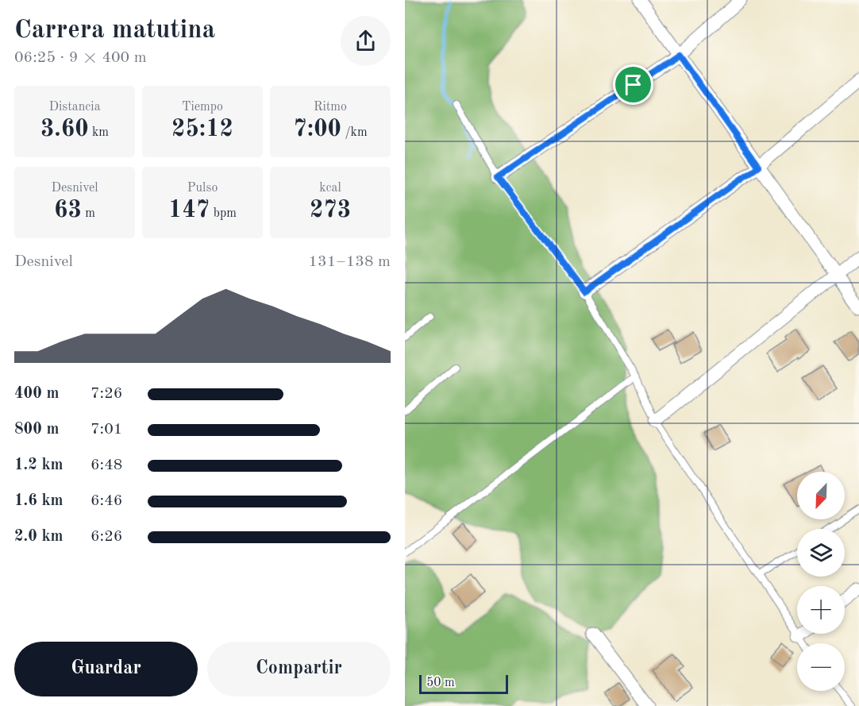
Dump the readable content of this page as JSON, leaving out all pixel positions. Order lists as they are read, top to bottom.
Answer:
{
  "scale_bar": "50 m",
  "north": "bottom left",
  "page": {
    "heading": ["Carrera matutina", "06:25 · 9 × 400 m"],
    "stats": [
      ["Distancia", "3.60 km"],
      ["Tiempo", "25:12"],
      ["Ritmo", "7:00 /km"],
      ["Desnivel", "63 m"],
      ["Pulso", "147 bpm"],
      ["kcal", "273"]
    ],
    "chart": ["Desnivel", "131–138 m"],
    "list": [
      {
        "name": "400 m",
        "note": "7:26"
      },
      {
        "name": "800 m",
        "note": "7:01"
      },
      {
        "name": "1.2 km",
        "note": "6:48"
      },
      {
        "name": "1.6 km",
        "note": "6:46"
      },
      {
        "name": "2.0 km",
        "note": "6:26"
      }
    ],
    "map_buttons": ["+", "−"],
    "buttons": ["Guardar", "Compartir"],
    "scale": "50 m"
  }
}
